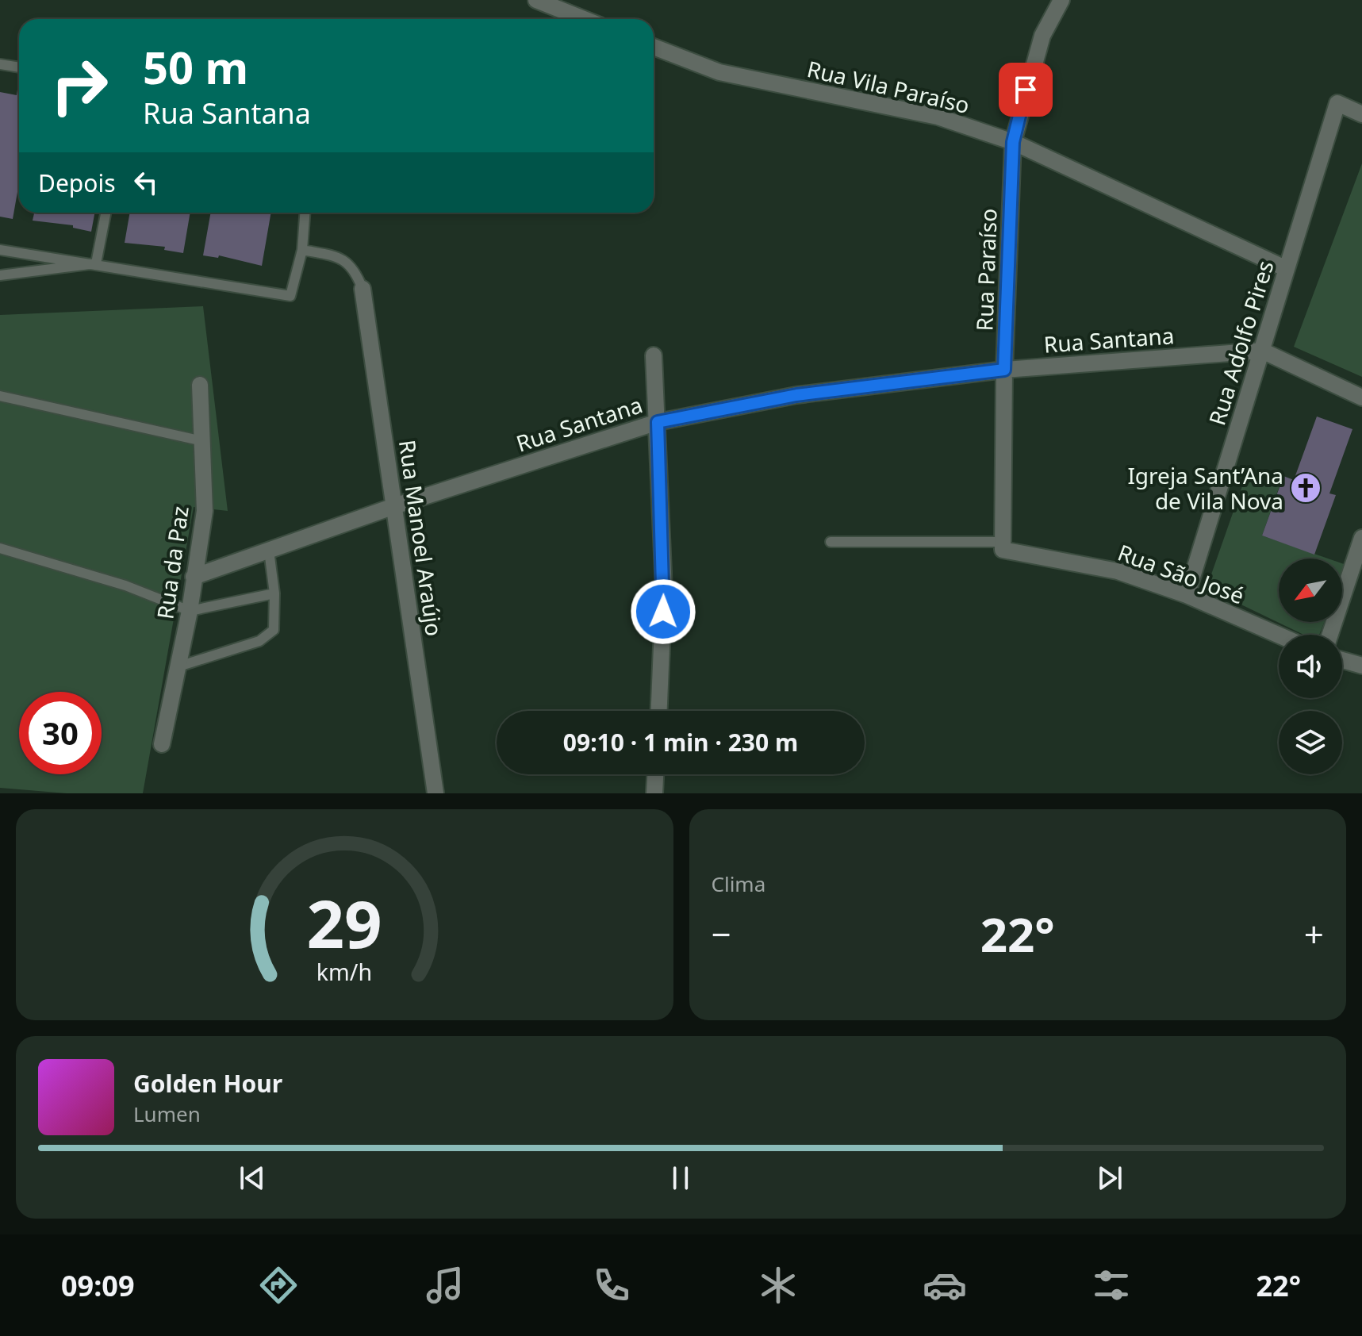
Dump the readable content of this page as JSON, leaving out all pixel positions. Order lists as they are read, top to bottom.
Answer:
{
  "streets": {
    "street": [
      "Rua Vila Paraíso",
      "Rua Paraíso",
      "Rua Santana",
      "Rua Adolfo Pires",
      "Rua Manoel Araújo",
      "Rua da Paz",
      "Rua São José"
    ]
  },
  "crossings": [
    ["Rua Vila Paraíso", "Rua Paraíso"],
    ["Rua Vila Paraíso", "Rua Adolfo Pires"],
    ["Rua Paraíso", "Rua Santana"],
    ["Rua Paraíso", "Rua São José"],
    ["Rua Santana", "Rua Adolfo Pires"],
    ["Rua Santana", "Rua Manoel Araújo"],
    ["Rua Santana", "Rua da Paz"],
    ["Rua Adolfo Pires", "Rua São José"]
  ],
  "places": {
    "church": ["Igreja Sant’Ana de Vila Nova"]
  },
  "north": "bottom left",
  "page": {
    "turn": ["50 m", "Rua Santana"],
    "then": "Depois",
    "limit": "30",
    "trip": "09:10 · 1 min · 230 m",
    "tile": "Clima",
    "heat": ["−", "22°", "+"],
    "song": ["Golden Hour", "Lumen"],
    "tabs": ["09:09", "22°"],
    "gauge": ["29", "km/h"]
  }
}
